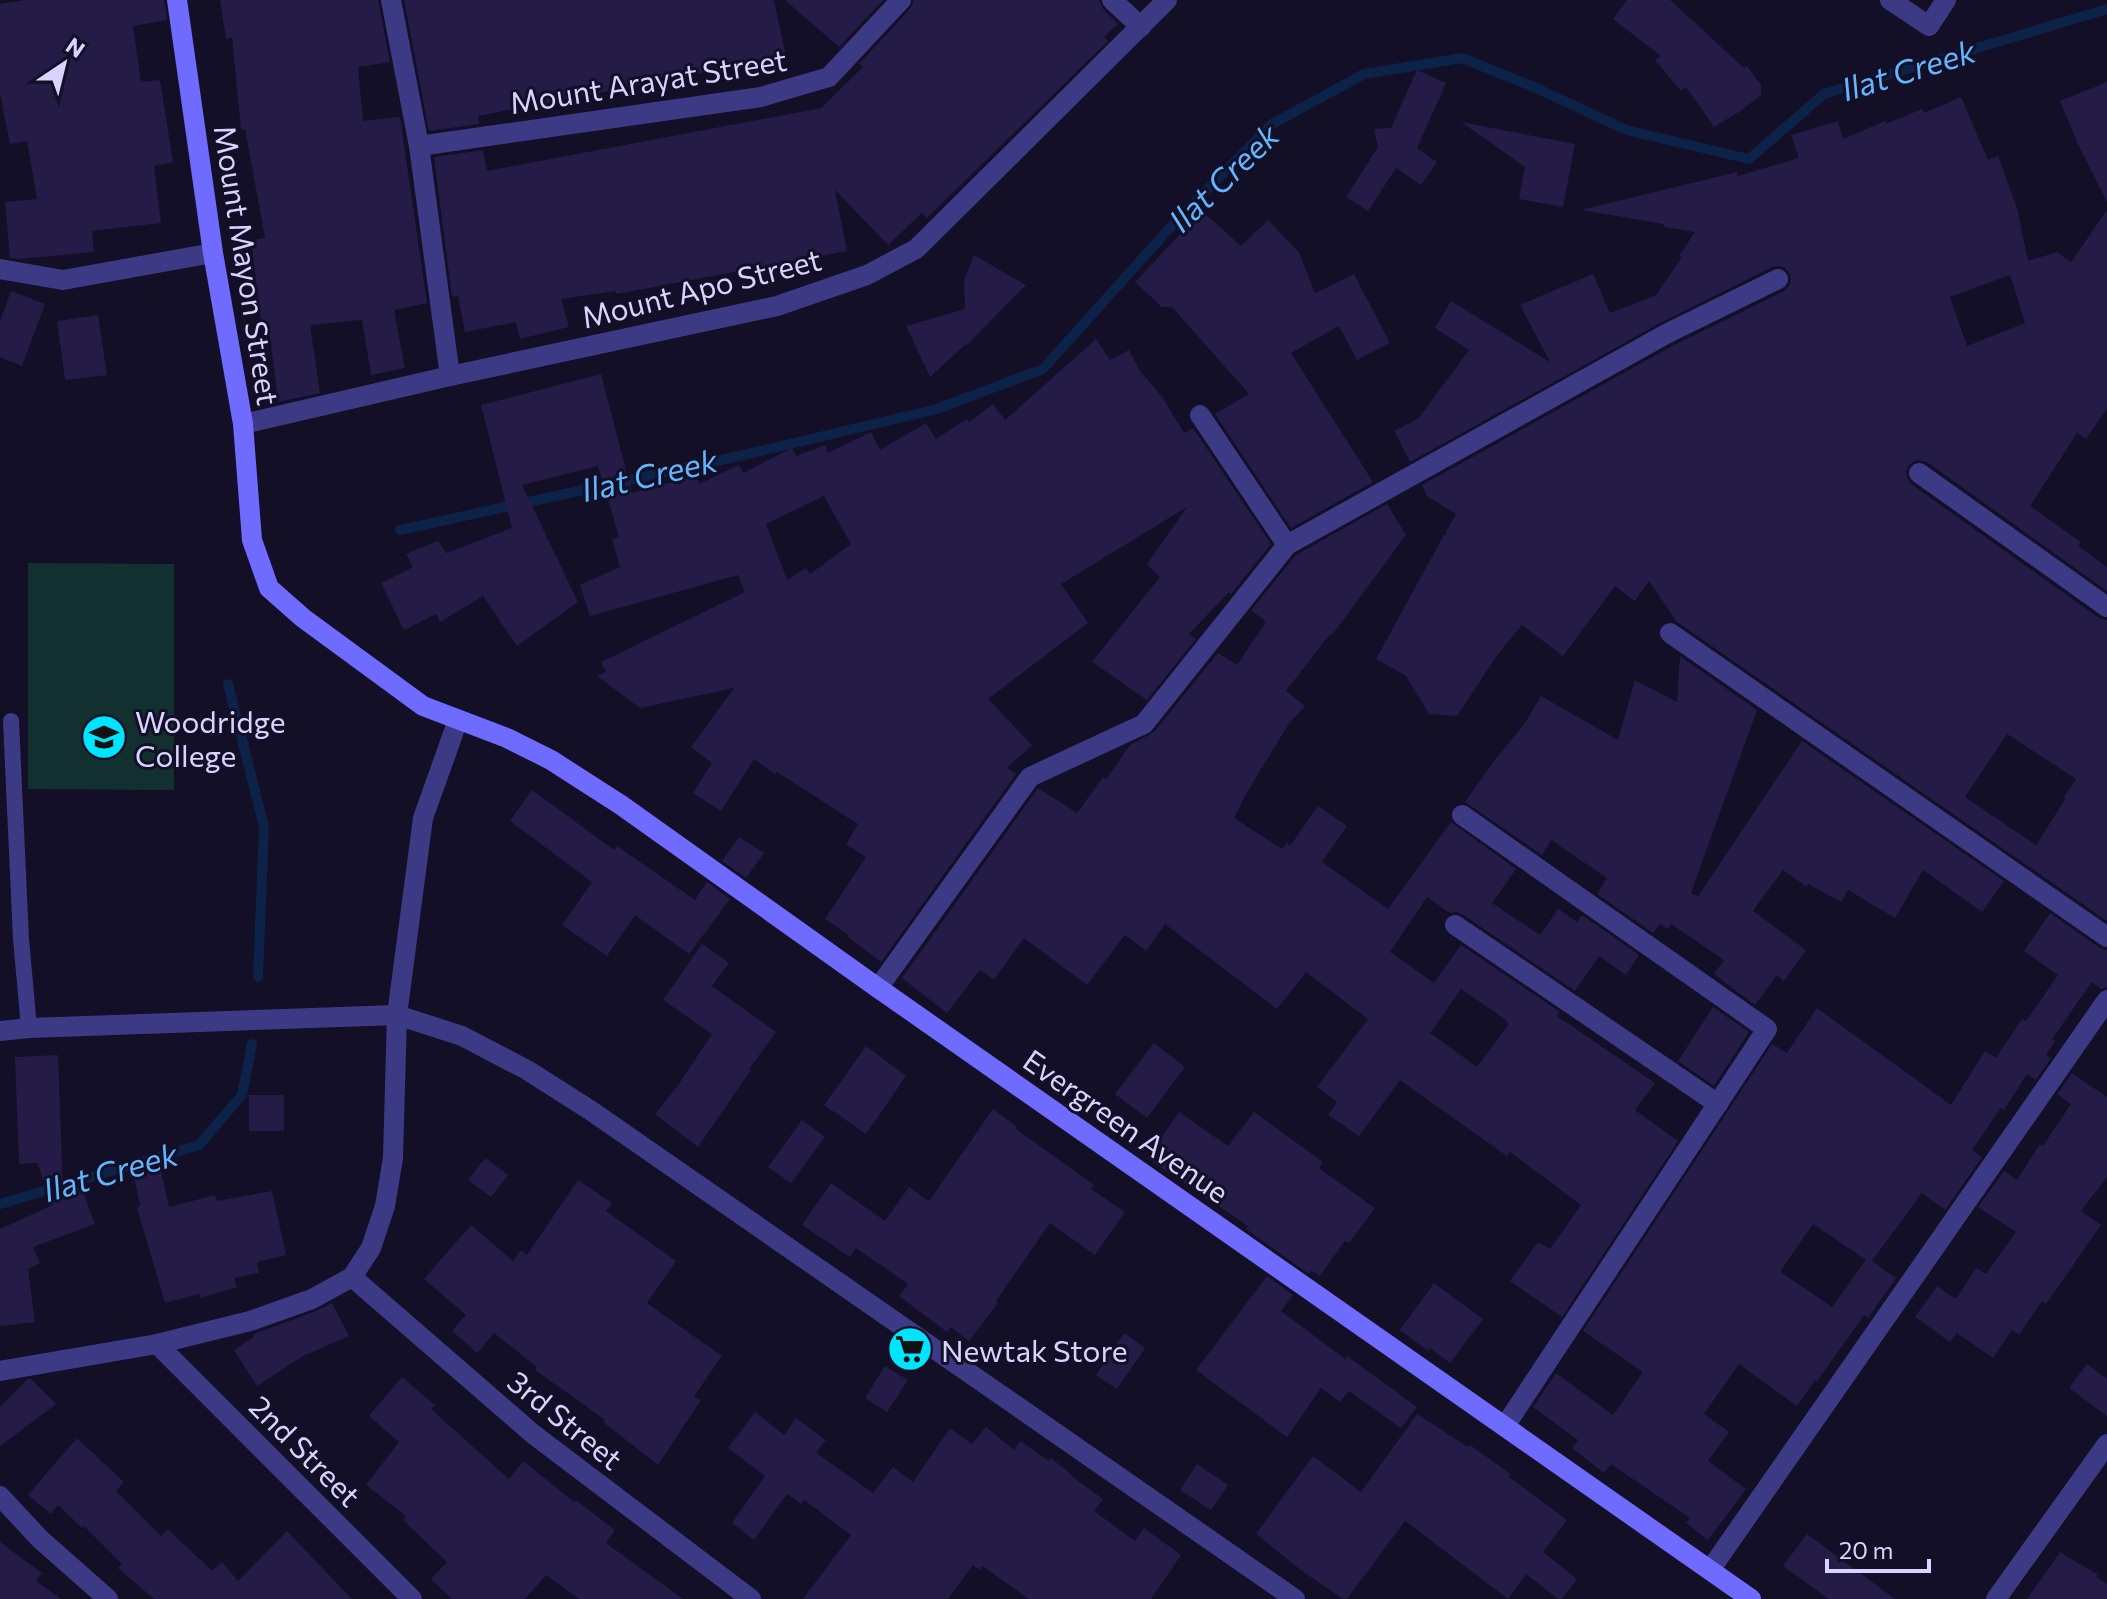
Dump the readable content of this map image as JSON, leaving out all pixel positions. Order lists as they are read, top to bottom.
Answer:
{
  "streets": {
    "street": [
      "Mount Arayat Street",
      "Mount Mayon Street",
      "Mount Apo Street",
      "Evergreen Avenue",
      "3rd Street",
      "2nd Street"
    ]
  },
  "crossings": [
    ["Mount Mayon Street", "Mount Apo Street"],
    ["Mount Mayon Street", "Evergreen Avenue"]
  ],
  "water": ["Ilat Creek"],
  "places": {
    "school or university": ["Woodridge College"],
    "supermarket": ["Newtak Store"]
  },
  "scale_bar": "20 m",
  "north": "top right"
}
